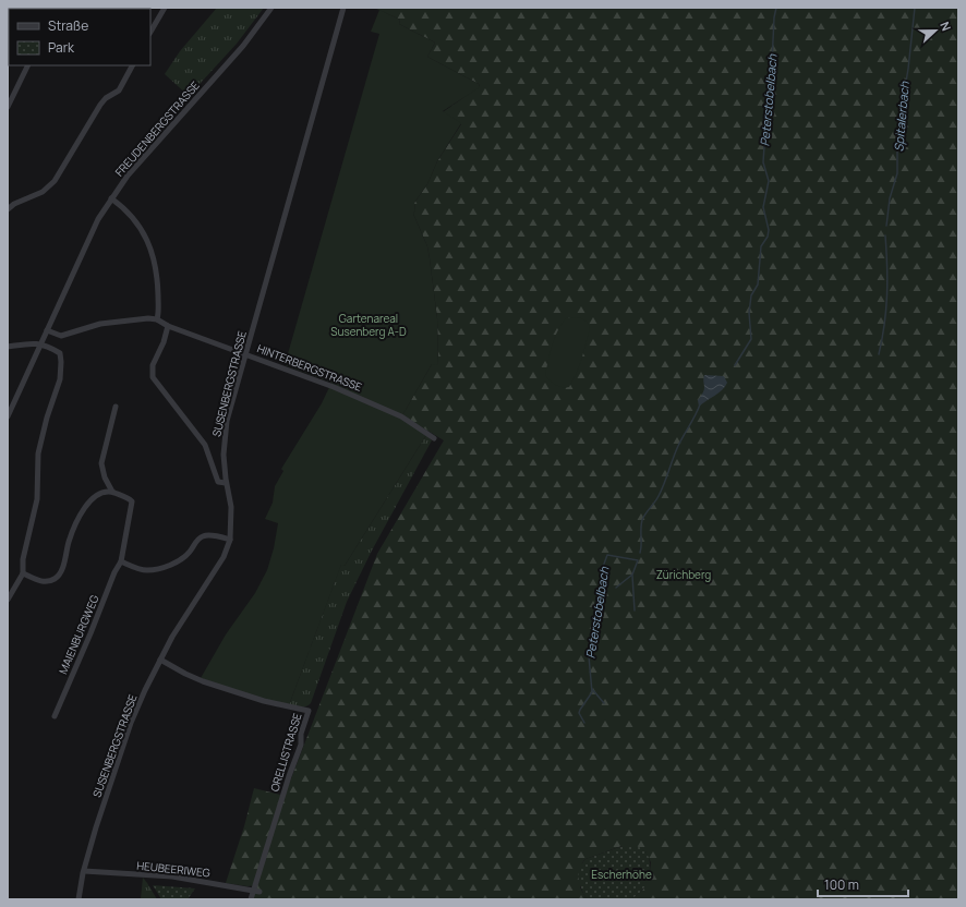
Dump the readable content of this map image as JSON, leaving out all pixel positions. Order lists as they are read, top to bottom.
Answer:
{
  "streets": {
    "street": [
      "FREUDENBERGSTRASSE",
      "HINTERBERGSTRASSE",
      "SUSENBERGSTRASSE",
      "MAIENBURGWEG",
      "ORELLISTRASSE",
      "HEUBEERIWEG"
    ]
  },
  "crossings": [
    ["FREUDENBERGSTRASSE", "HINTERBERGSTRASSE"],
    ["HINTERBERGSTRASSE", "SUSENBERGSTRASSE"],
    ["SUSENBERGSTRASSE", "ORELLISTRASSE"],
    ["SUSENBERGSTRASSE", "HEUBEERIWEG"],
    ["ORELLISTRASSE", "HEUBEERIWEG"]
  ],
  "water": ["Peterstobelbach", "Spitalerbach"],
  "parks": ["Gartenareal Susenberg A-D", "Zürichberg", "Escherhöhe"],
  "legend": ["Straße", "Park"],
  "scale_bar": "100 m",
  "north": "right"
}
